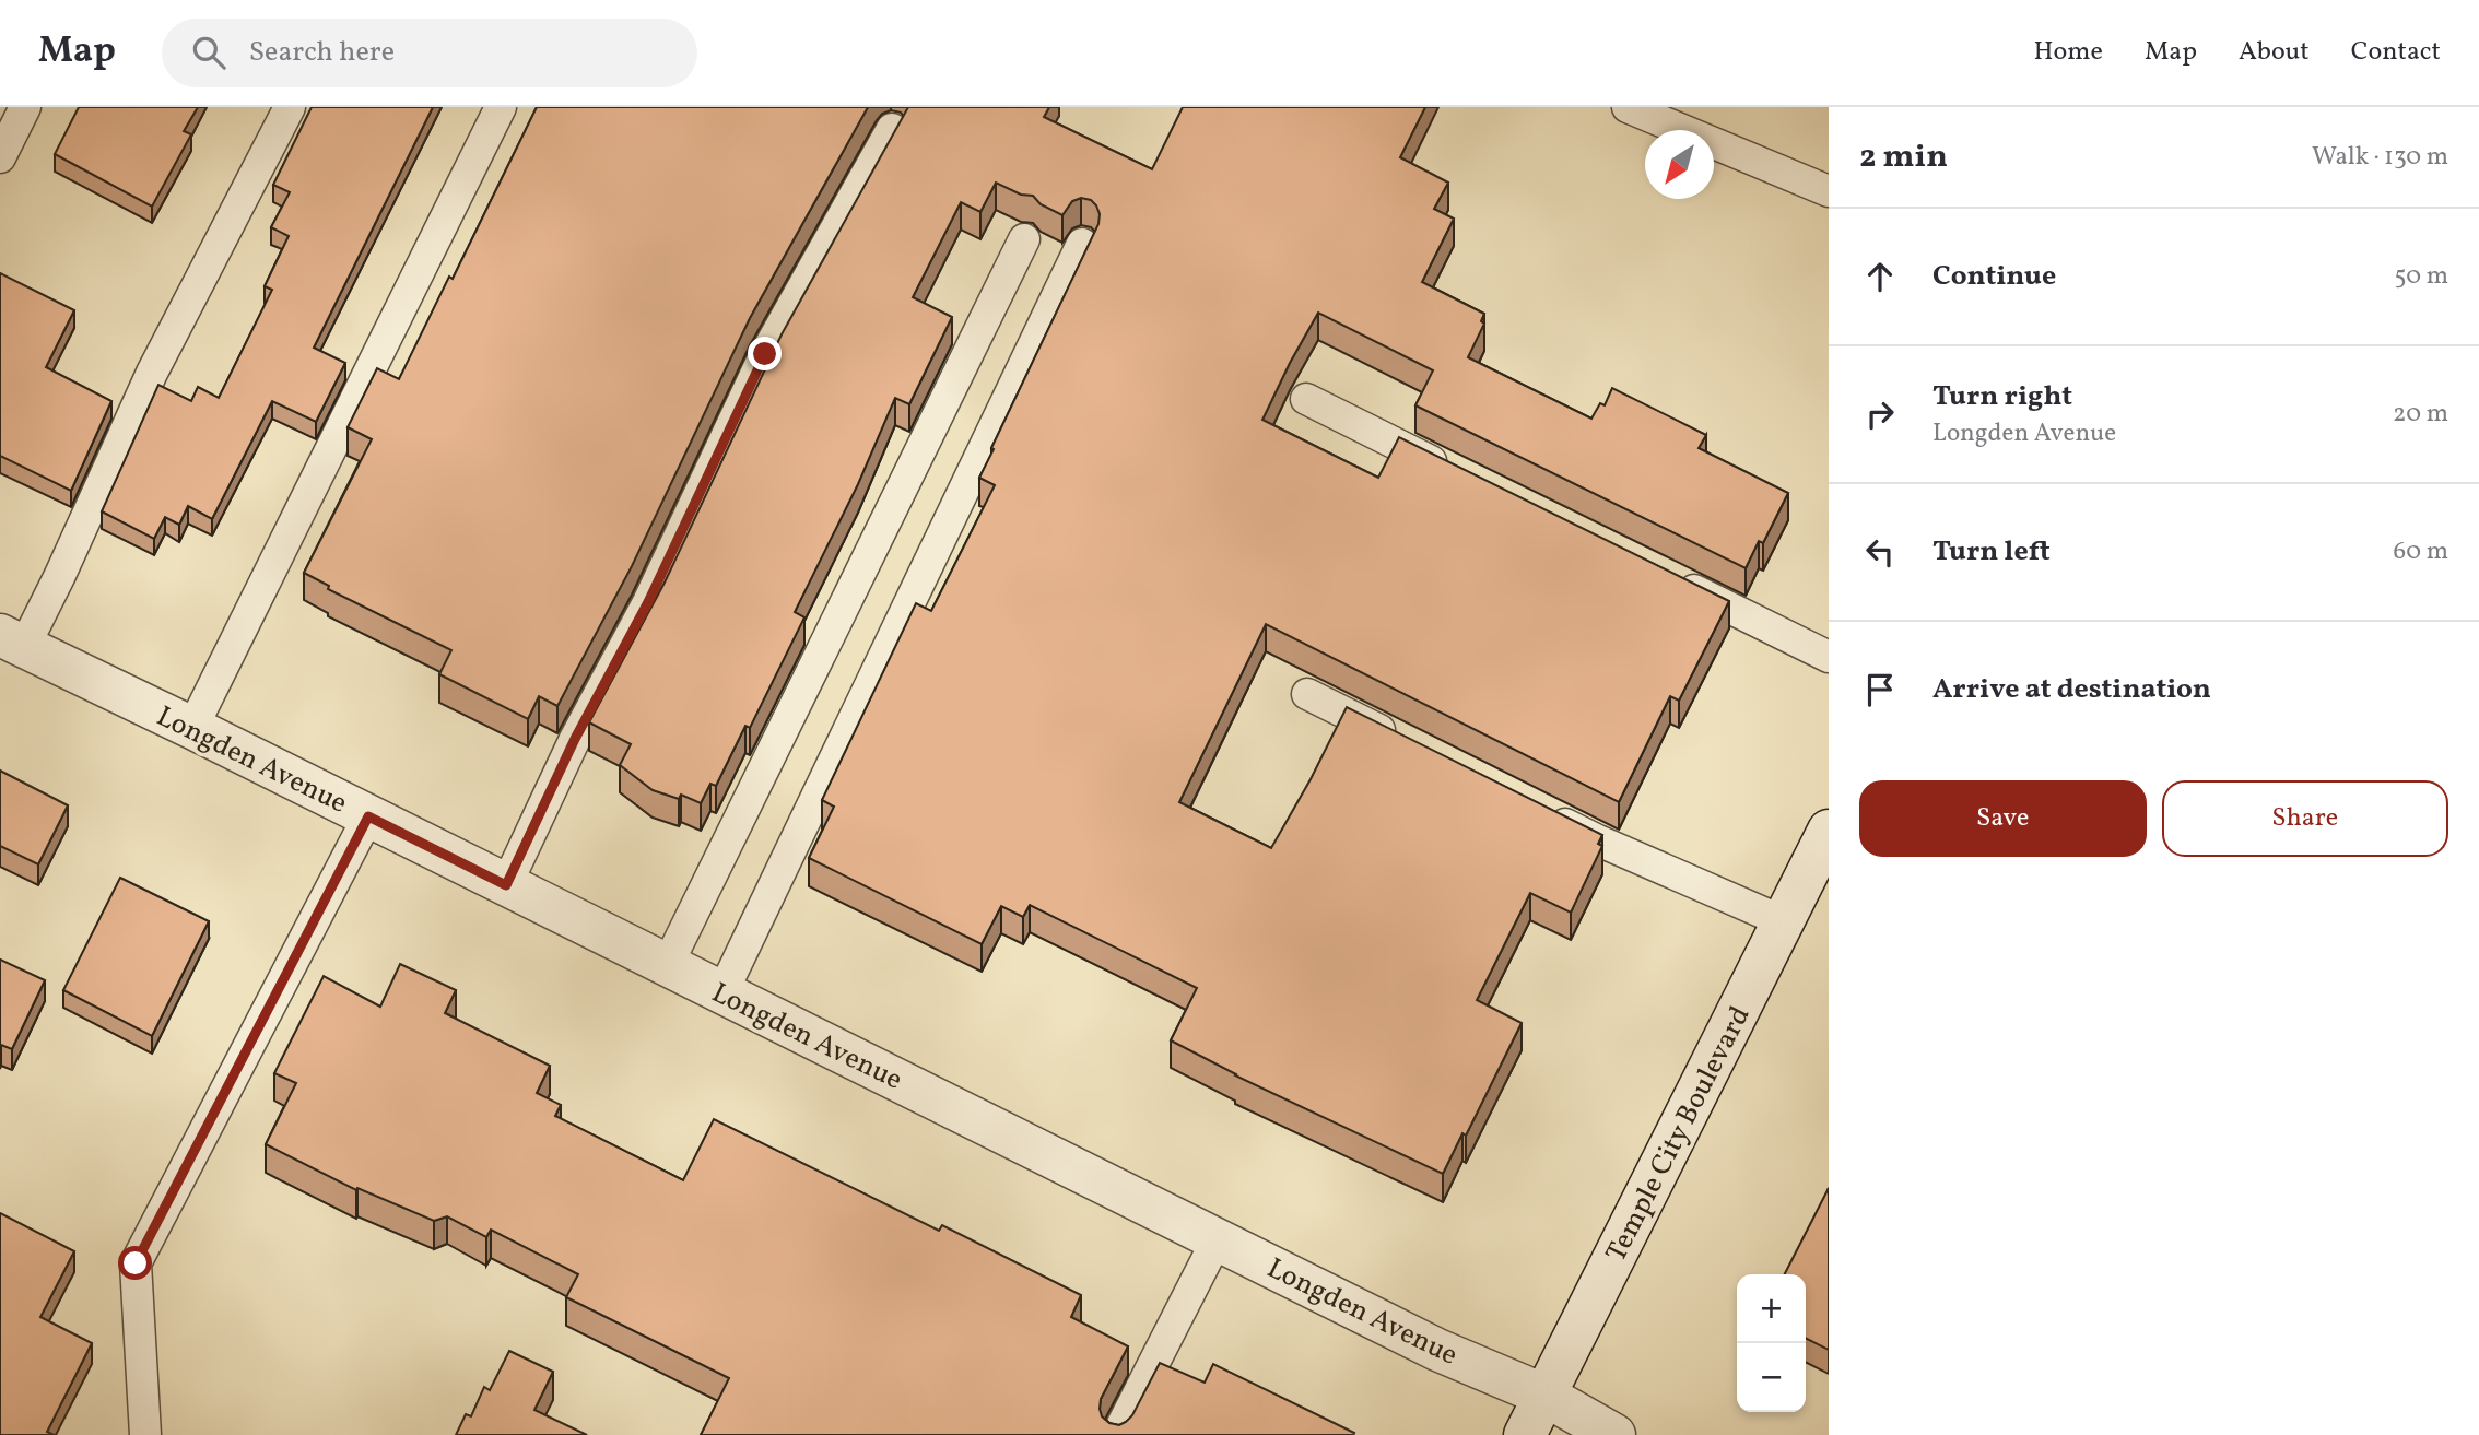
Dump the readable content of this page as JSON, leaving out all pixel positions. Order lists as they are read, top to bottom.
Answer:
{
  "streets": {
    "street": ["Longden Avenue", "Temple City Boulevard"]
  },
  "crossings": [
    ["Longden Avenue", "Temple City Boulevard"]
  ],
  "north": "bottom left",
  "page": {
    "header": "Map",
    "search": "Search here",
    "nav": [
      "Home",
      "Map",
      "About",
      "Contact"
    ],
    "heading": ["2 min", "Walk · 130 m"],
    "list": [
      ["Continue", "50 m"],
      ["Turn right", "Longden Avenue", "20 m"],
      ["Turn left", "60 m"],
      "Arrive at destination"
    ],
    "buttons": ["Save", "Share"],
    "map_buttons": ["+", "−"]
  }
}
